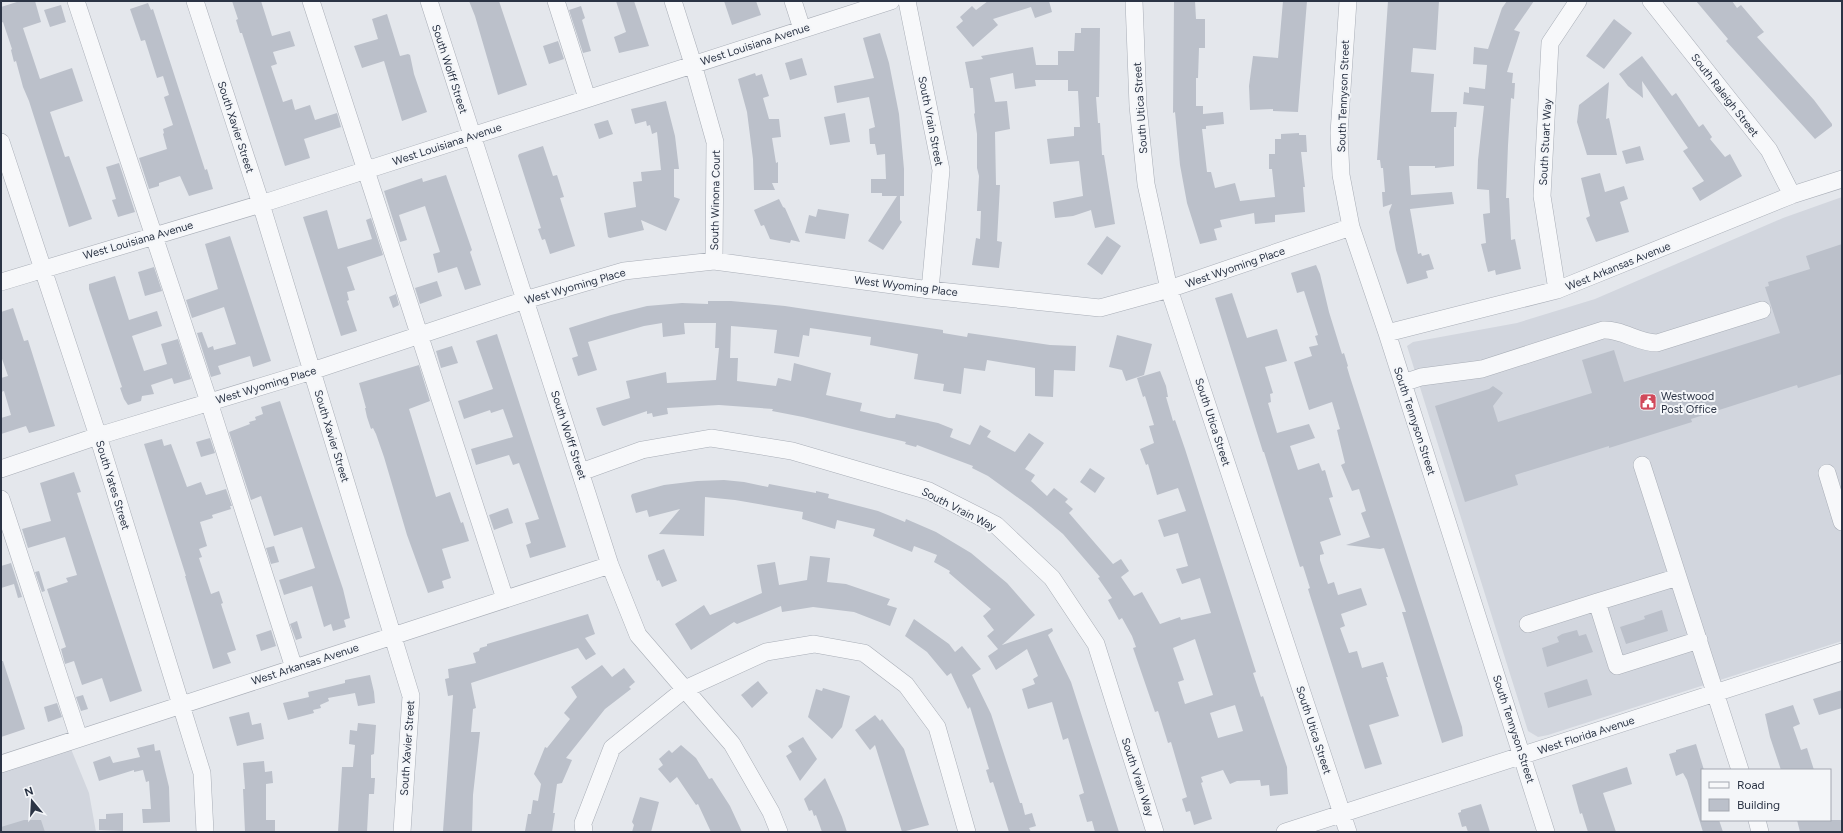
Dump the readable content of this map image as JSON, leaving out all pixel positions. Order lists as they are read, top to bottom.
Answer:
{
  "streets": {
    "street": [
      "West Louisiana Avenue",
      "South Wolff Street",
      "South Raleigh Street",
      "South Tennyson Street",
      "South Utica Street",
      "South Vrain Street",
      "South Xavier Street",
      "South Stuart Way",
      "South Winona Court",
      "West Arkansas Avenue",
      "West Wyoming Place",
      "South Yates Street",
      "South Vrain Way",
      "West Florida Avenue"
    ]
  },
  "crossings": [
    ["West Louisiana Avenue", "South Wolff Street"],
    ["West Louisiana Avenue", "South Xavier Street"],
    ["West Louisiana Avenue", "South Winona Court"],
    ["West Louisiana Avenue", "South Yates Street"],
    ["South Wolff Street", "West Arkansas Avenue"],
    ["South Wolff Street", "West Wyoming Place"],
    ["South Wolff Street", "South Vrain Way"],
    ["South Raleigh Street", "West Arkansas Avenue"],
    ["South Tennyson Street", "West Arkansas Avenue"],
    ["South Tennyson Street", "West Wyoming Place"],
    ["South Tennyson Street", "West Florida Avenue"],
    ["South Utica Street", "West Wyoming Place"],
    ["South Utica Street", "West Florida Avenue"],
    ["South Vrain Street", "West Wyoming Place"],
    ["South Xavier Street", "West Arkansas Avenue"],
    ["South Xavier Street", "West Wyoming Place"],
    ["South Stuart Way", "West Arkansas Avenue"],
    ["South Winona Court", "West Wyoming Place"],
    ["West Arkansas Avenue", "South Yates Street"],
    ["West Wyoming Place", "South Yates Street"]
  ],
  "places": {
    "public building": ["Westwood Post Office"]
  },
  "legend": ["Road", "Building"],
  "north": "top"
}
